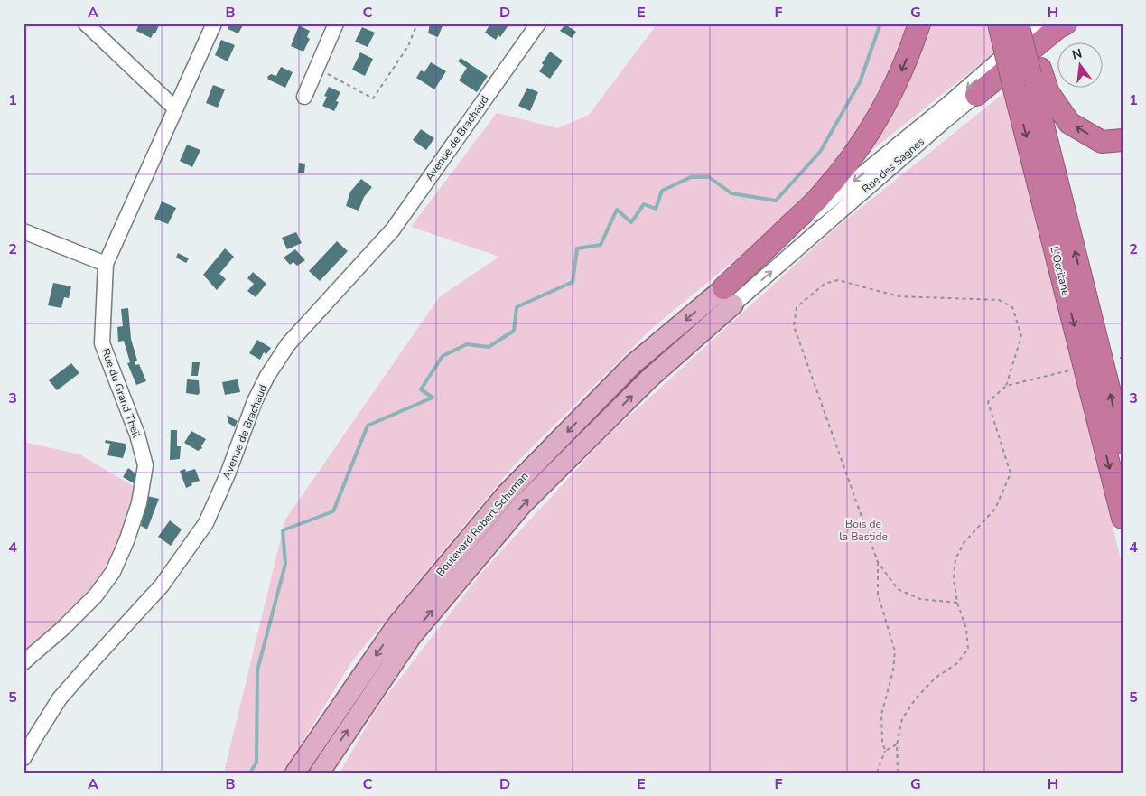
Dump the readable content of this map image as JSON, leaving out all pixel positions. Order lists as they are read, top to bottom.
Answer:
{
  "streets": {
    "highway": ["L'Occitane"],
    "main road": ["Boulevard Robert Schuman"],
    "street": ["Avenue de Brachaud", "Rue des Sagnes", "Rue du Grand Theil"]
  },
  "crossings": [
    ["Rue des Sagnes", "Boulevard Robert Schuman"]
  ],
  "parks": ["Bois de la Bastide"],
  "north": "top",
  "grid": {
    "columns": [
      "A",
      "B",
      "C",
      "D",
      "E",
      "F",
      "G",
      "H"
    ],
    "rows": [
      "1",
      "2",
      "3",
      "4",
      "5"
    ]
  }
}
